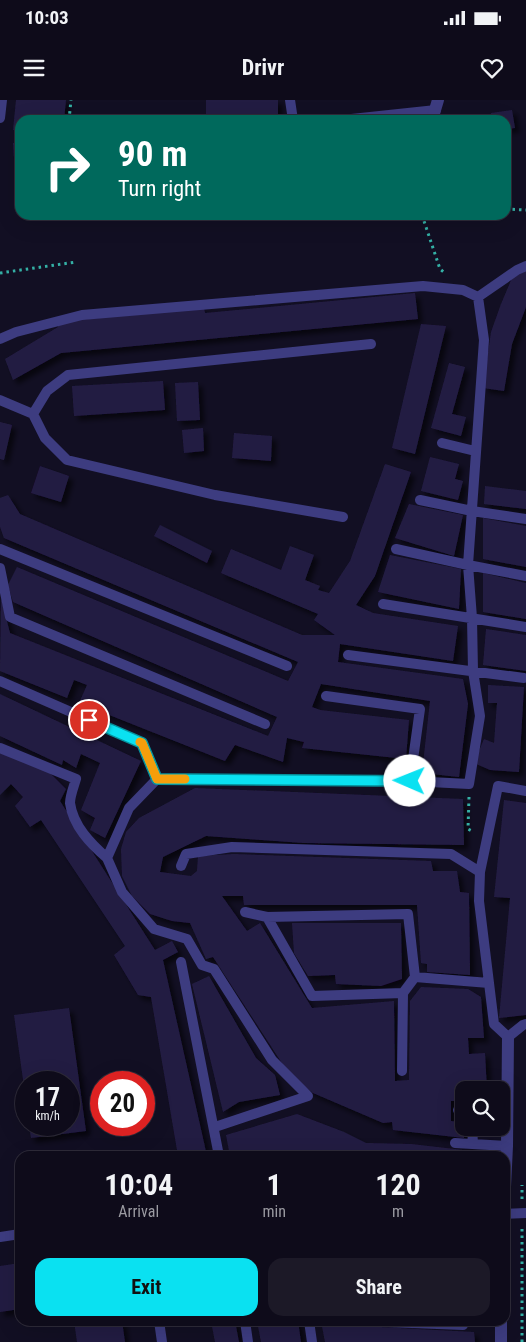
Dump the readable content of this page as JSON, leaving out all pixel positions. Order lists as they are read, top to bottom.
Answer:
{
  "page": {
    "status": "10:03",
    "header": "Drivr",
    "turn": ["90 m", "Turn right"],
    "speed": "17 km/h",
    "limit": "20",
    "eta": [
      "10:04",
      "Arrival",
      "1",
      "min",
      "120",
      "m"
    ],
    "buttons": ["Exit", "Share"]
  }
}
